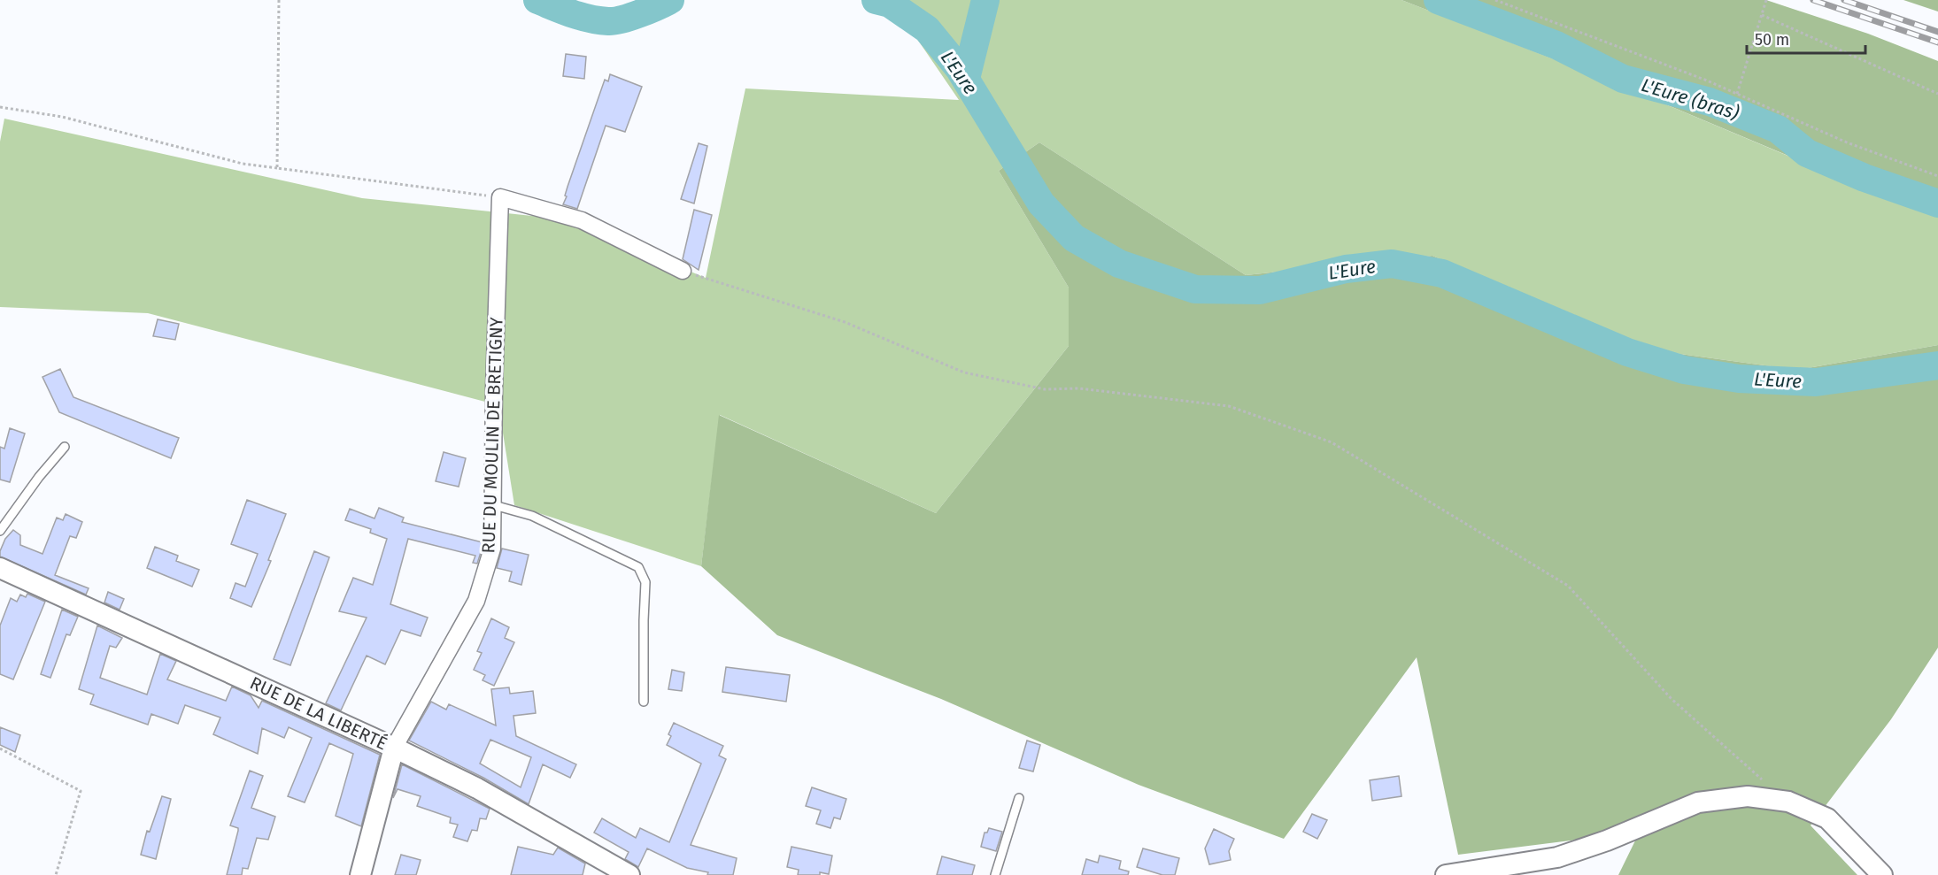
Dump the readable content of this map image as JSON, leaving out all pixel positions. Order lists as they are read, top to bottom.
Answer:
{
  "streets": {
    "street": ["RUE DU MOULIN DE BRETIGNY", "RUE DE LA LIBERTÉ"]
  },
  "crossings": [
    ["RUE DU MOULIN DE BRETIGNY", "RUE DE LA LIBERTÉ"]
  ],
  "water": ["L'Eure", "L'Eure (bras)"],
  "scale_bar": "50 m"
}
